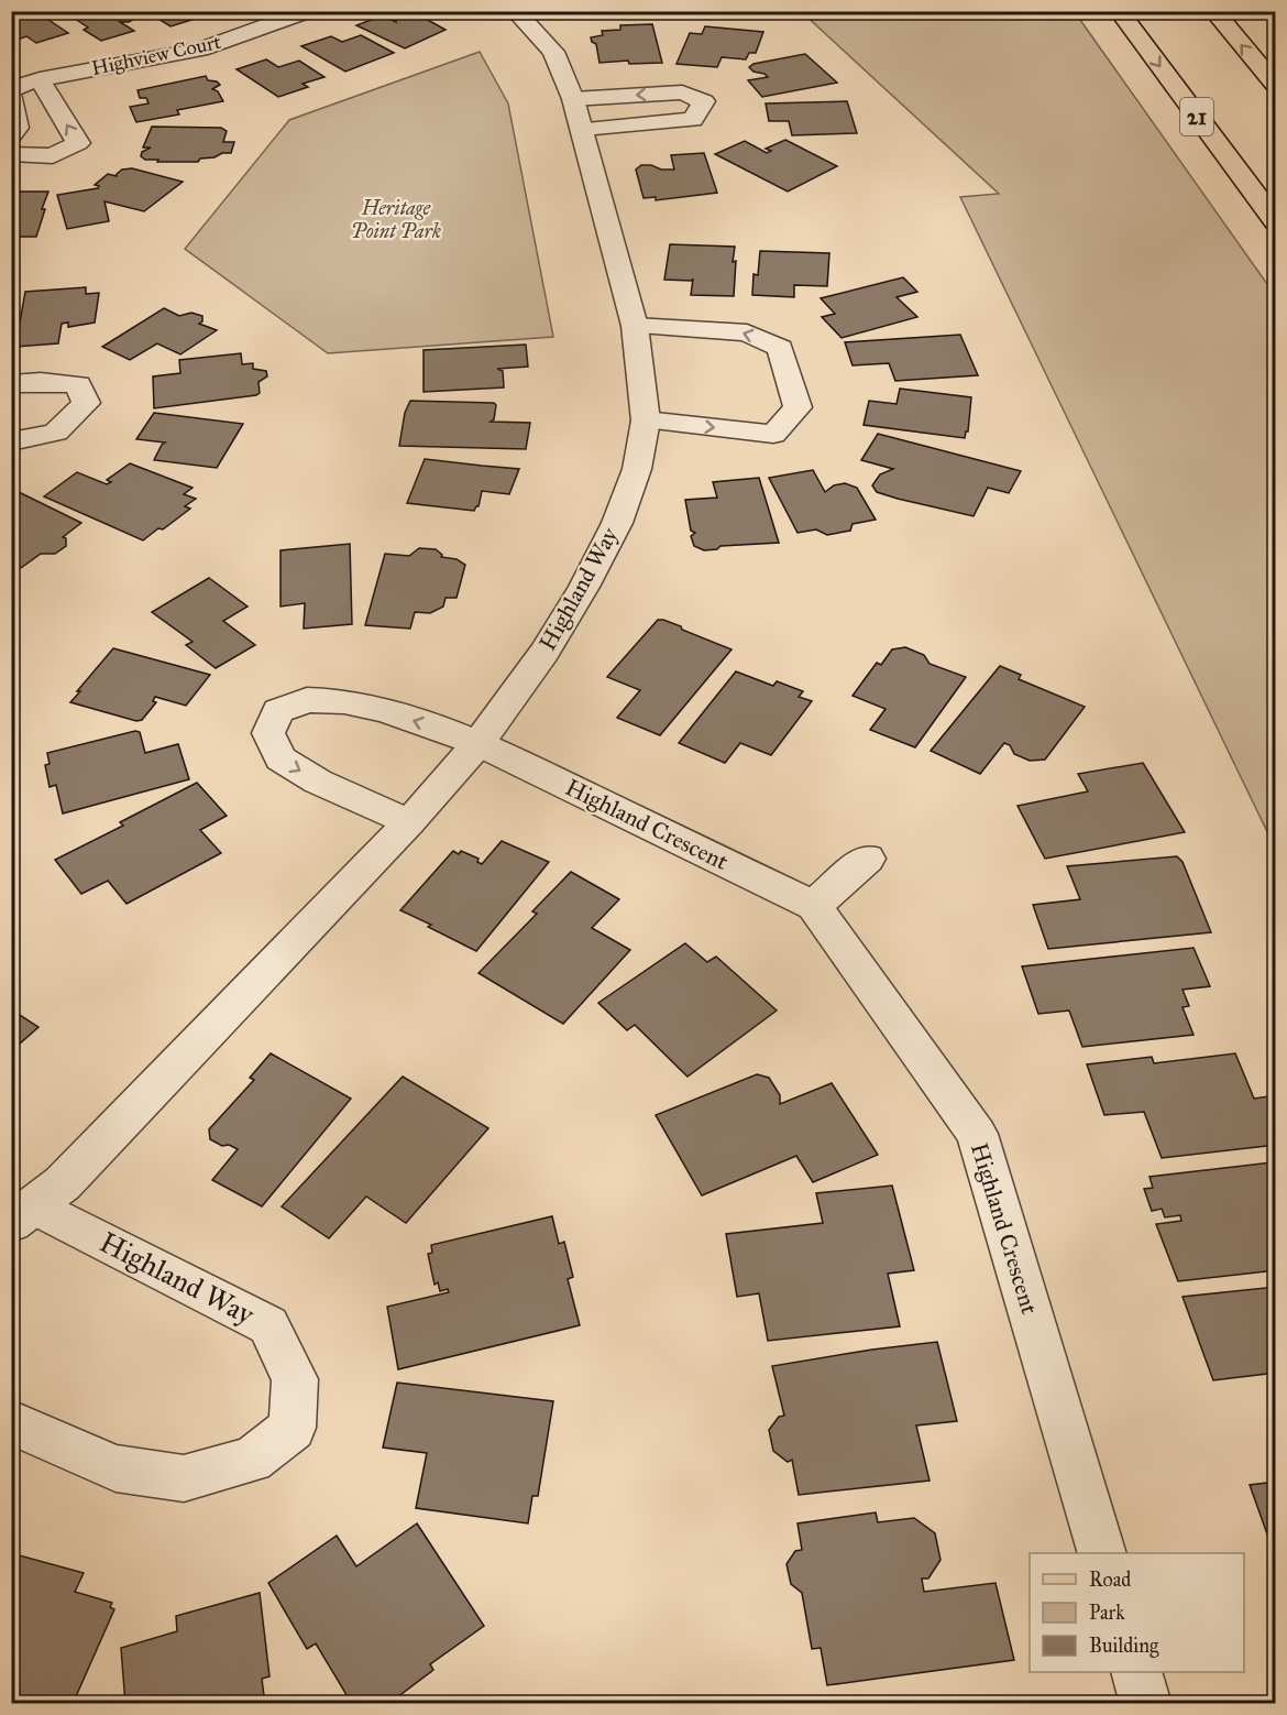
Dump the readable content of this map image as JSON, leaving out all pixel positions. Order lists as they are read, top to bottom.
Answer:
{
  "streets": {
    "main road": ["21"],
    "street": ["Highview Court", "Highland Way", "Highland Crescent"]
  },
  "crossings": [
    ["Highland Way", "Highland Crescent"]
  ],
  "parks": ["Heritage Point Park"],
  "legend": ["Road", "Park", "Building"]
}
